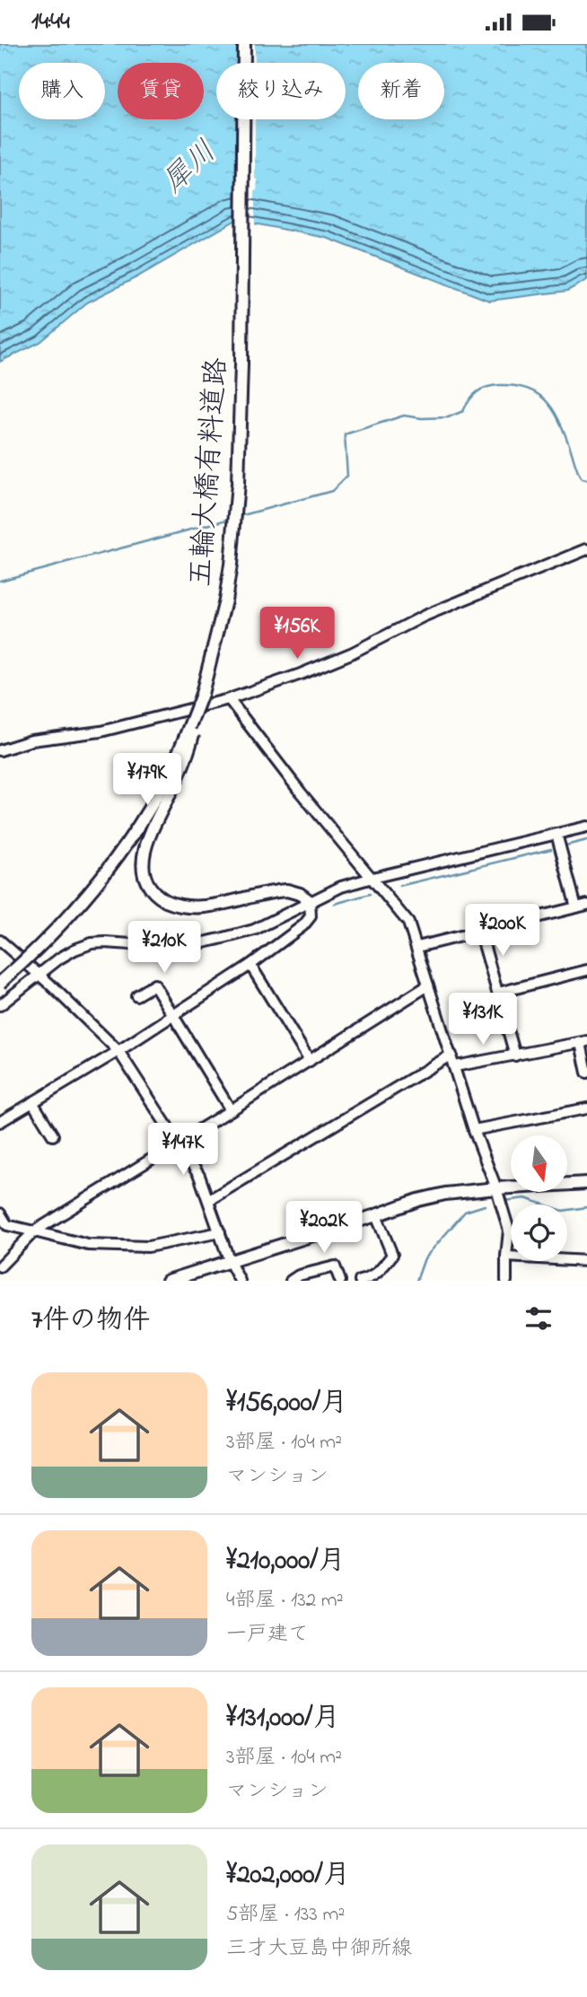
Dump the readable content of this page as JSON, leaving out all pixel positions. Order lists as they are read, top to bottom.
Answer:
{
  "streets": {
    "main road": ["五輪大橋有料道路"]
  },
  "water": ["犀川"],
  "north": "bottom",
  "page": {
    "status": "14:44",
    "chip": [
      "購入",
      "賃貸",
      "絞り込み",
      "新着"
    ],
    "price": [
      "¥156K",
      "¥179K",
      "¥200K",
      "¥210K",
      "¥131K",
      "¥147K",
      "¥202K"
    ],
    "heading": "7件の物件",
    "list": [
      {
        "name": "¥156,000/月",
        "note": "3部屋 · 104 m² · マンション"
      },
      {
        "name": "¥210,000/月",
        "note": "4部屋 · 132 m² · 一戸建て"
      },
      {
        "name": "¥131,000/月",
        "note": "3部屋 · 104 m² · マンション"
      },
      {
        "name": "¥202,000/月",
        "note": "5部屋 · 133 m² · 三才大豆島中御所線"
      }
    ]
  }
}
